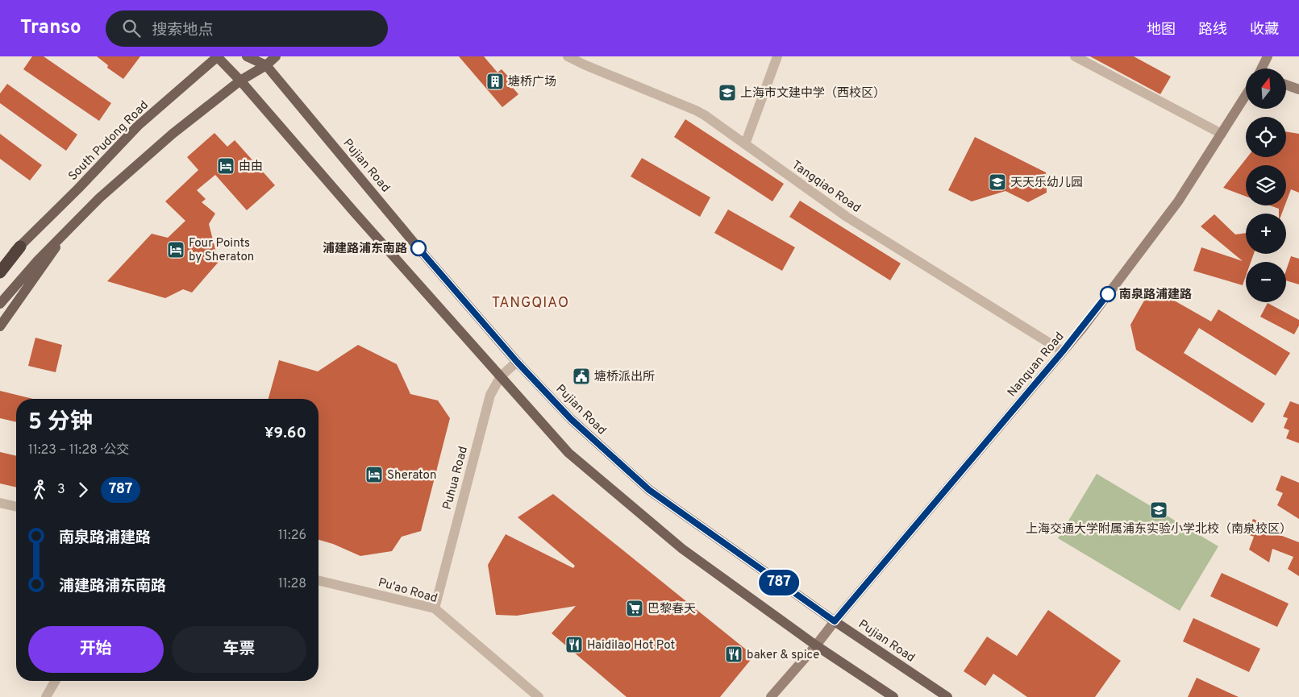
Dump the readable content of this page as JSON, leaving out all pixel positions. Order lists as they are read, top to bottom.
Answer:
{
  "streets": {
    "main road": ["South Pudong Road", "Pujian Road"],
    "street": [
      "Tangqiao Road",
      "Nanquan Road",
      "Puhua Road",
      "Pu'ao Road"
    ]
  },
  "crossings": [
    ["Pujian Road", "Nanquan Road"],
    ["Pujian Road", "Puhua Road"],
    ["Tangqiao Road", "Nanquan Road"],
    ["Puhua Road", "Pu'ao Road"]
  ],
  "districts": ["TANGQIAO"],
  "places": {
    "building": ["塘桥广场"],
    "school or university": ["上海市文建中学（西校区）", "天天乐幼儿园", "上海交通大学附属浦东实验小学北校（南泉校区）"],
    "hotel": ["由由", "Four Points by Sheraton", "Sheraton"],
    "other": ["浦建路浦东南路", "南泉路浦建路"],
    "public building": ["塘桥派出所"],
    "supermarket": ["巴黎春天"],
    "restaurant": ["Haidilao Hot Pot", "baker & spice"]
  },
  "lines": ["bus line 787"],
  "north": "top",
  "page": {
    "header": "Transo",
    "search": "搜索地点",
    "nav": ["地图", "路线", "收藏"],
    "on_map": "787",
    "map_buttons": ["+", "−"],
    "heading": ["5 分钟", "11:23 – 11:28 · 公交", "¥9.60"],
    "legs": ["3", "787"],
    "list": [
      {
        "name": "南泉路浦建路",
        "value": "11:26"
      },
      {
        "name": "浦建路浦东南路",
        "value": "11:28"
      }
    ],
    "buttons": ["开始", "车票"]
  }
}
